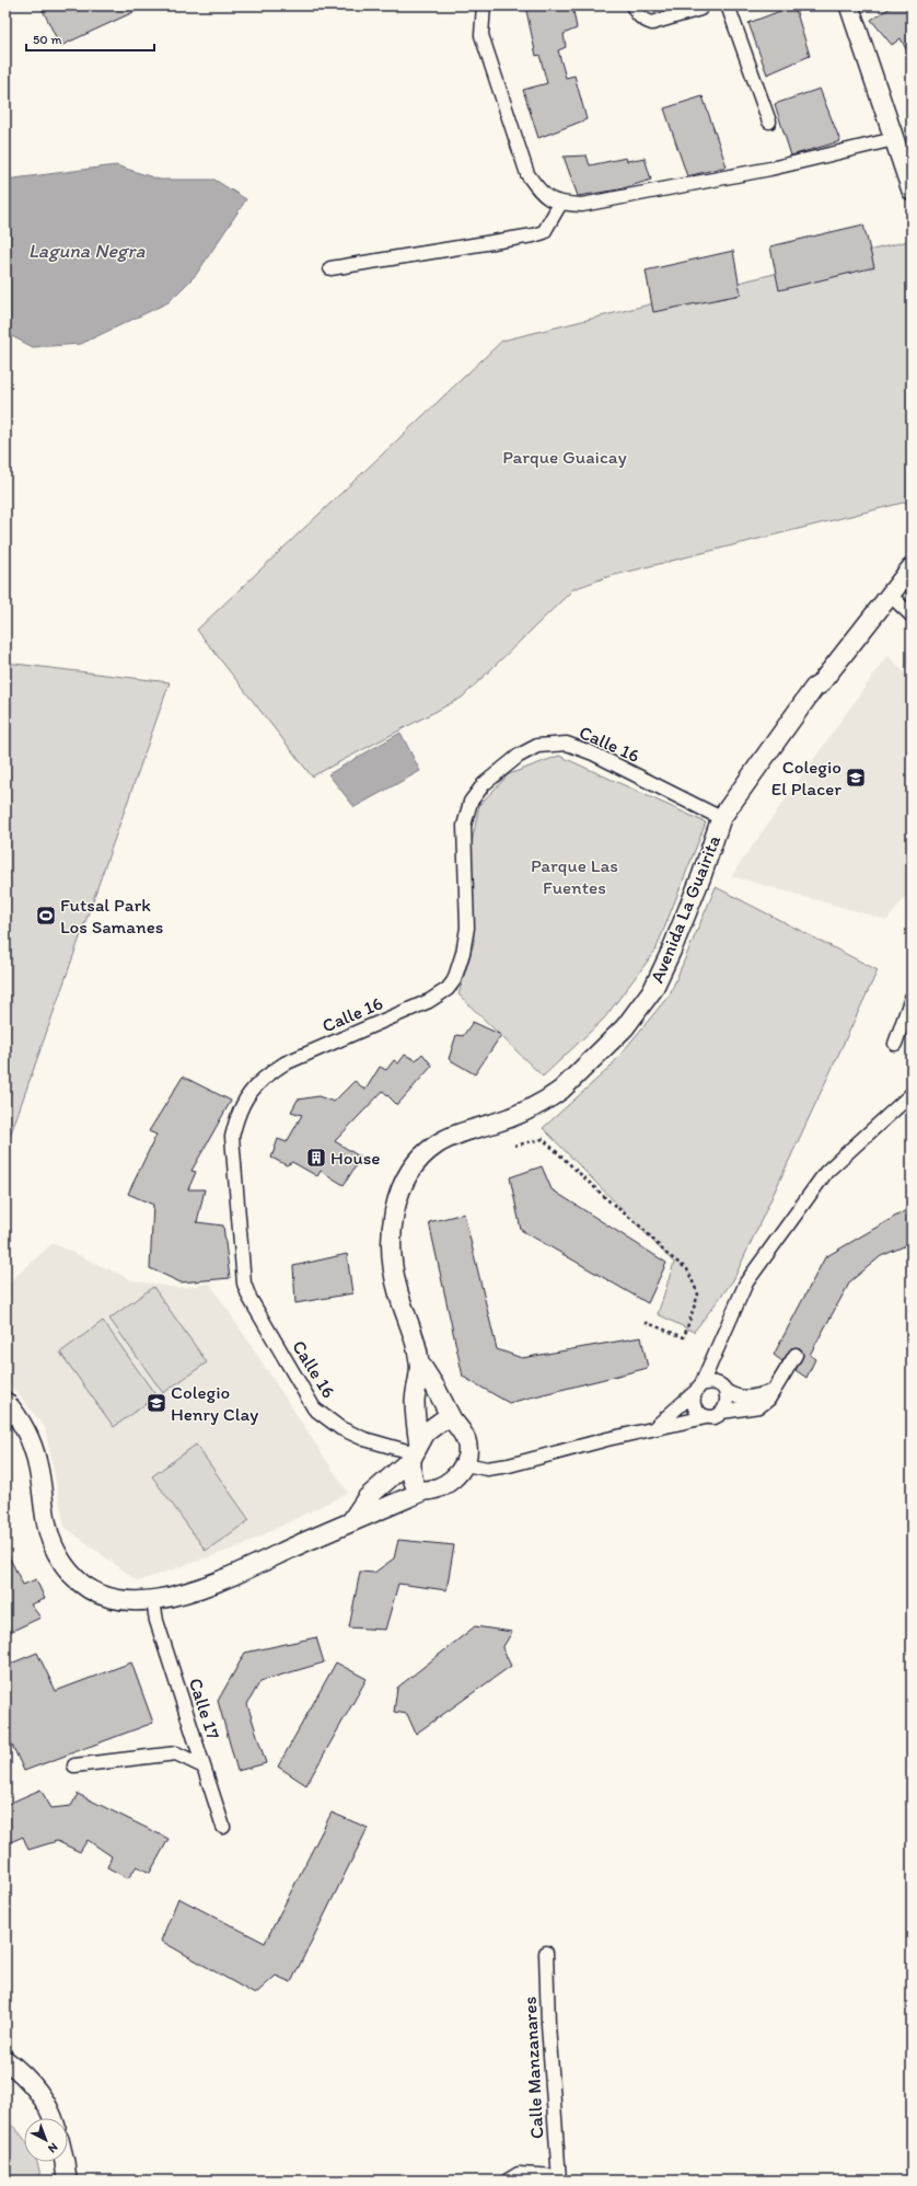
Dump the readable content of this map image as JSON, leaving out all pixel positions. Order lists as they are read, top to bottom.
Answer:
{
  "streets": {
    "street": [
      "Calle 16",
      "Avenida La Guairita",
      "Calle 17",
      "Calle Manzanares"
    ]
  },
  "crossings": [
    ["Calle 16", "Avenida La Guairita"]
  ],
  "water": ["Laguna Negra"],
  "parks": ["Parque Guaicay", "Parque Las Fuentes"],
  "places": {
    "school or university": ["Colegio El Placer", "Colegio Henry Clay"],
    "sports": ["Futsal Park Los Samanes"],
    "building": ["House"]
  },
  "scale_bar": "50 m",
  "north": "bottom right"
}
